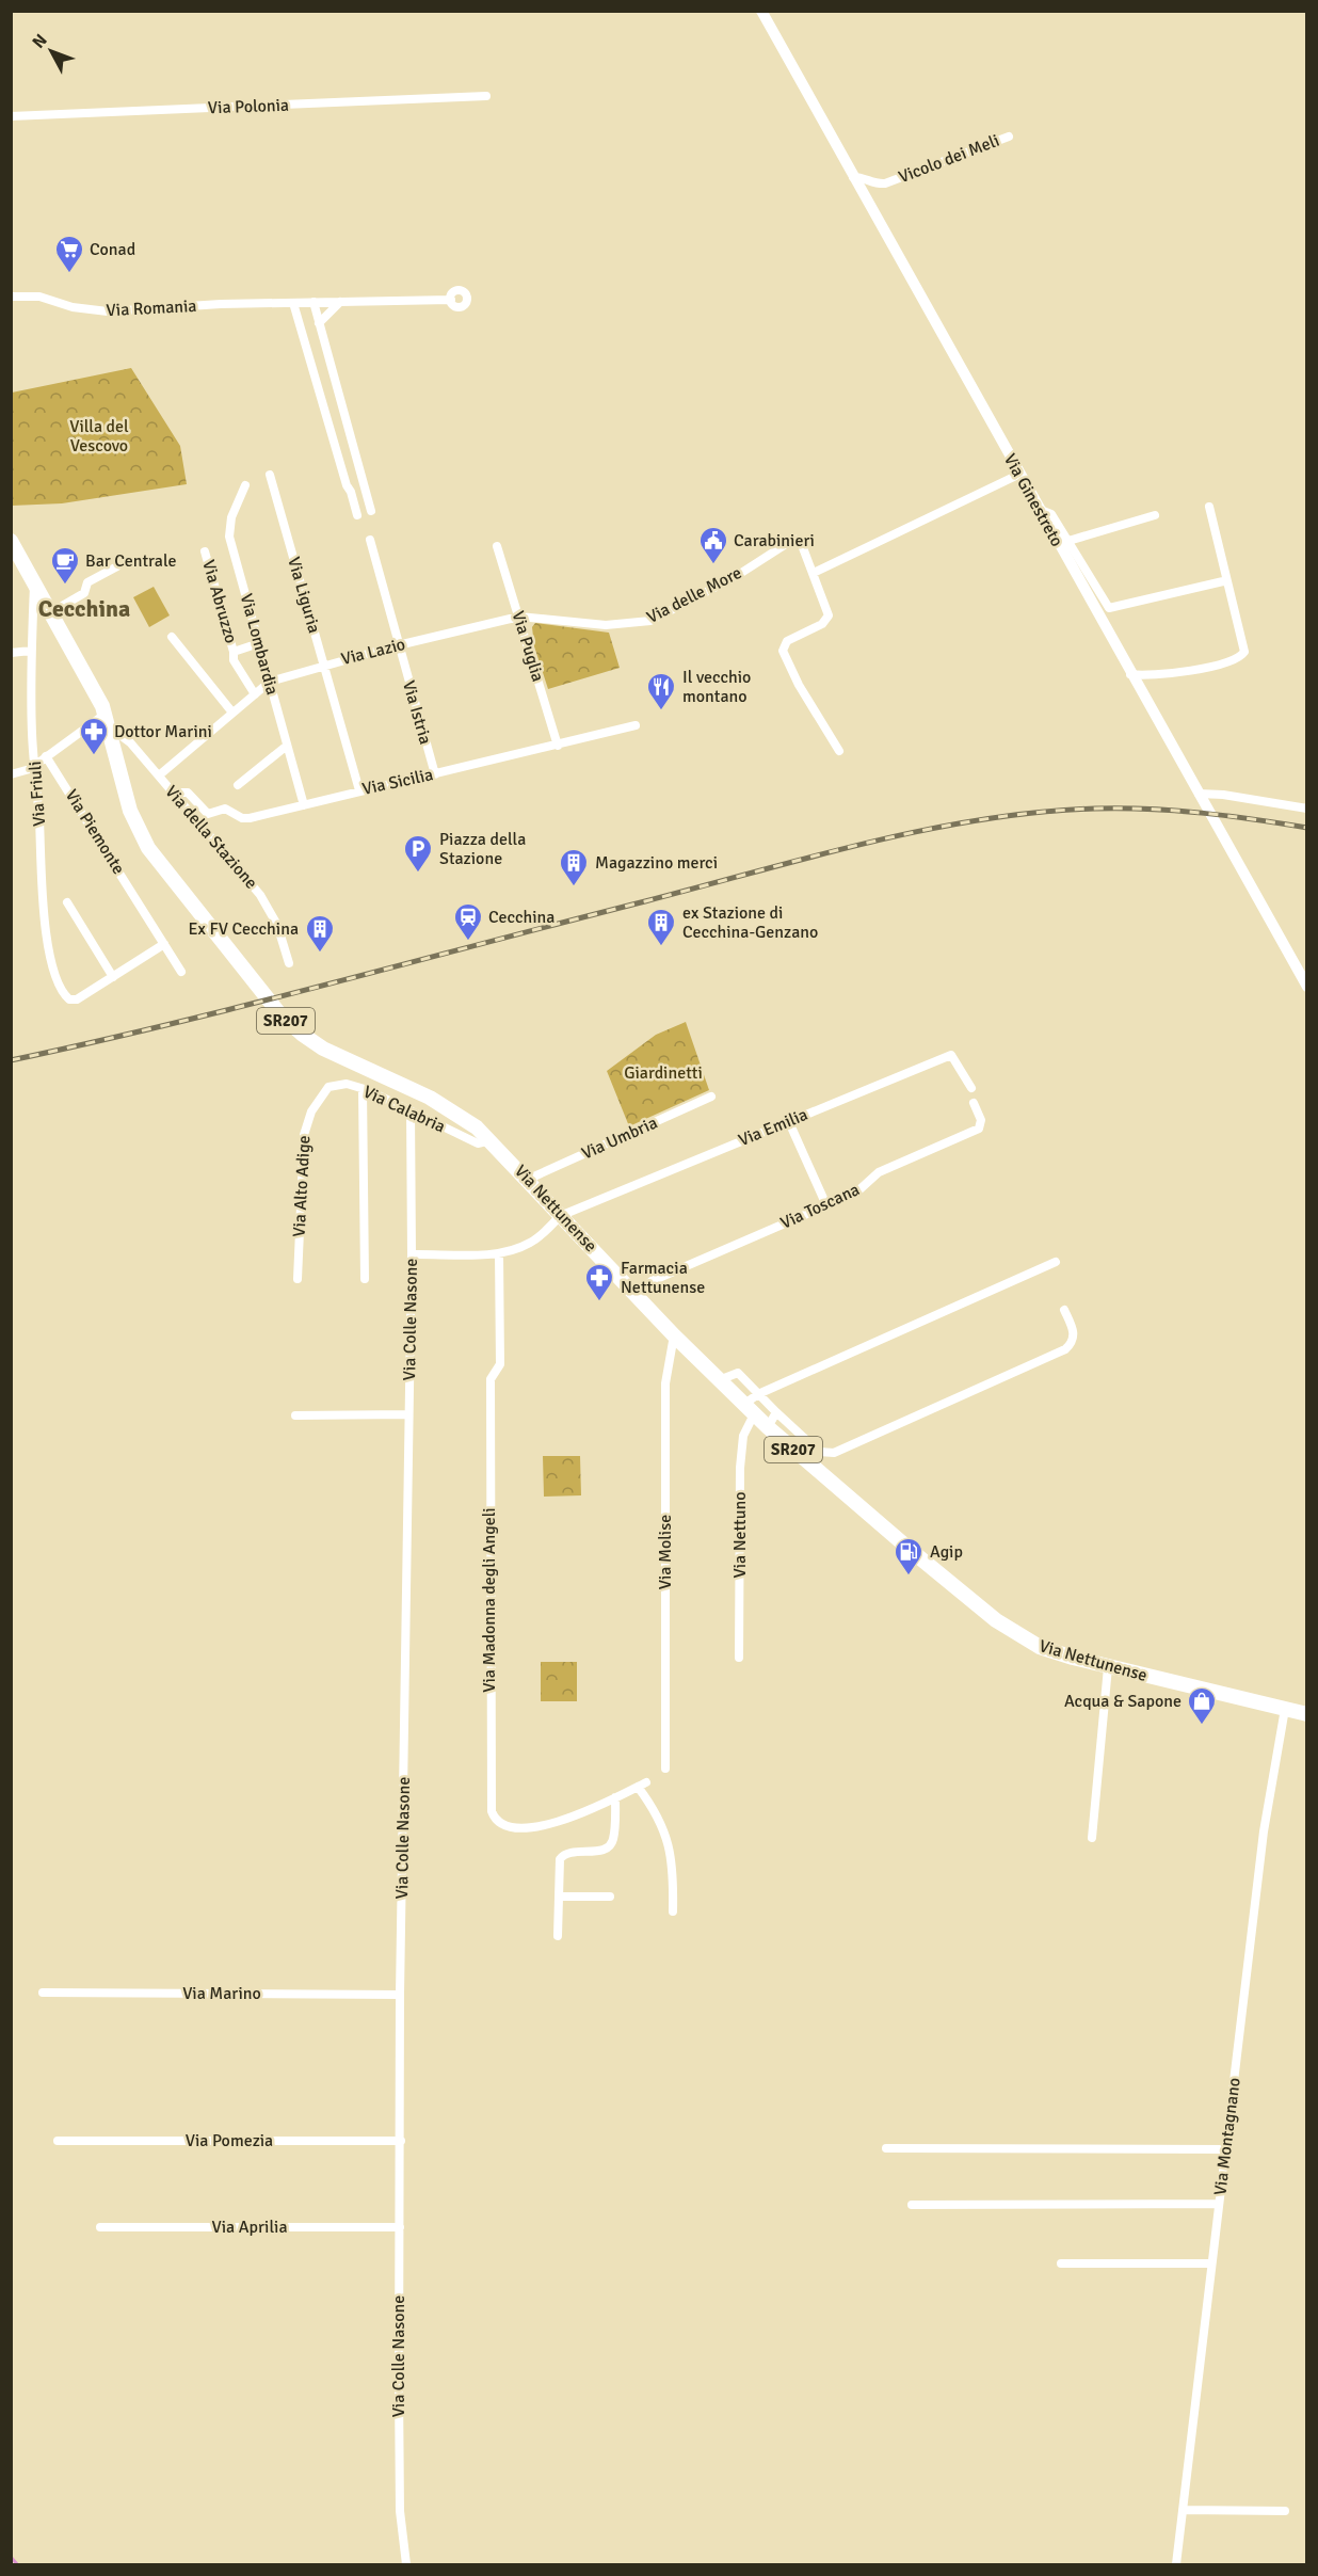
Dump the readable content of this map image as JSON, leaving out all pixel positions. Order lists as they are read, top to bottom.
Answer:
{
  "streets": {
    "main road": ["SR207", "Via Nettunense"],
    "street": [
      "Via Polonia",
      "Vicolo dei Meli",
      "Via Romania",
      "Via Ginestreto",
      "Via Liguria",
      "Via delle More",
      "Via Abruzzo",
      "Via Lombardia",
      "Via Puglia",
      "Via Lazio",
      "Via Istria",
      "Via Sicilia",
      "Via Friuli",
      "Via Piemonte",
      "Via della Stazione",
      "Via Calabria",
      "Via Emilia",
      "Via Umbria",
      "Via Alto Adige",
      "Via Toscana",
      "Via Colle Nasone",
      "Via Nettuno",
      "Via Molise",
      "Via Madonna degli Angeli",
      "Via Marino",
      "Via Montagnano",
      "Via Pomezia",
      "Via Aprilia"
    ]
  },
  "crossings": [
    ["Vicolo dei Meli", "Via Ginestreto"],
    ["Via Liguria", "Via Lazio"],
    ["Via Liguria", "Via Sicilia"],
    ["Via delle More", "Via Lazio"],
    ["Via Abruzzo", "Via Lazio"],
    ["Via Lombardia", "Via Lazio"],
    ["Via Lombardia", "Via Sicilia"],
    ["Via Puglia", "Via Lazio"],
    ["Via Puglia", "Via Sicilia"],
    ["Via Lazio", "Via Istria"],
    ["Via Lazio", "Via della Stazione"],
    ["Via Istria", "Via Sicilia"],
    ["Via Sicilia", "Via della Stazione"],
    ["Via Friuli", "Via Nettunense"],
    ["Via della Stazione", "Via Nettunense"],
    ["Via Calabria", "Via Alto Adige"],
    ["Via Calabria", "Via Nettunense"],
    ["Via Calabria", "Via Colle Nasone"],
    ["Via Emilia", "Via Nettunense"],
    ["Via Umbria", "Via Nettunense"],
    ["Via Toscana", "Via Nettunense"],
    ["Via Nettunense", "Via Nettuno"],
    ["Via Nettunense", "Via Molise"],
    ["Via Nettunense", "Via Montagnano"],
    ["Via Colle Nasone", "Via Marino"],
    ["Via Colle Nasone", "Via Pomezia"],
    ["Via Colle Nasone", "Via Aprilia"]
  ],
  "districts": ["Cecchina"],
  "parks": ["Villa del Vescovo", "Giardinetti"],
  "places": {
    "supermarket": ["Conad"],
    "public building": ["Carabinieri"],
    "cafe": ["Bar Centrale"],
    "restaurant": ["Il vecchio montano"],
    "pharmacy": ["Dottor Marini", "Farmacia Nettunense"],
    "parking": ["Piazza della Stazione"],
    "building": ["Magazzino merci", "ex Stazione di Cecchina-Genzano", "Ex FV Cecchina"],
    "station": ["Cecchina"],
    "fuel station": ["Agip"],
    "shop": ["Acqua & Sapone"]
  },
  "north": "top left"
}
